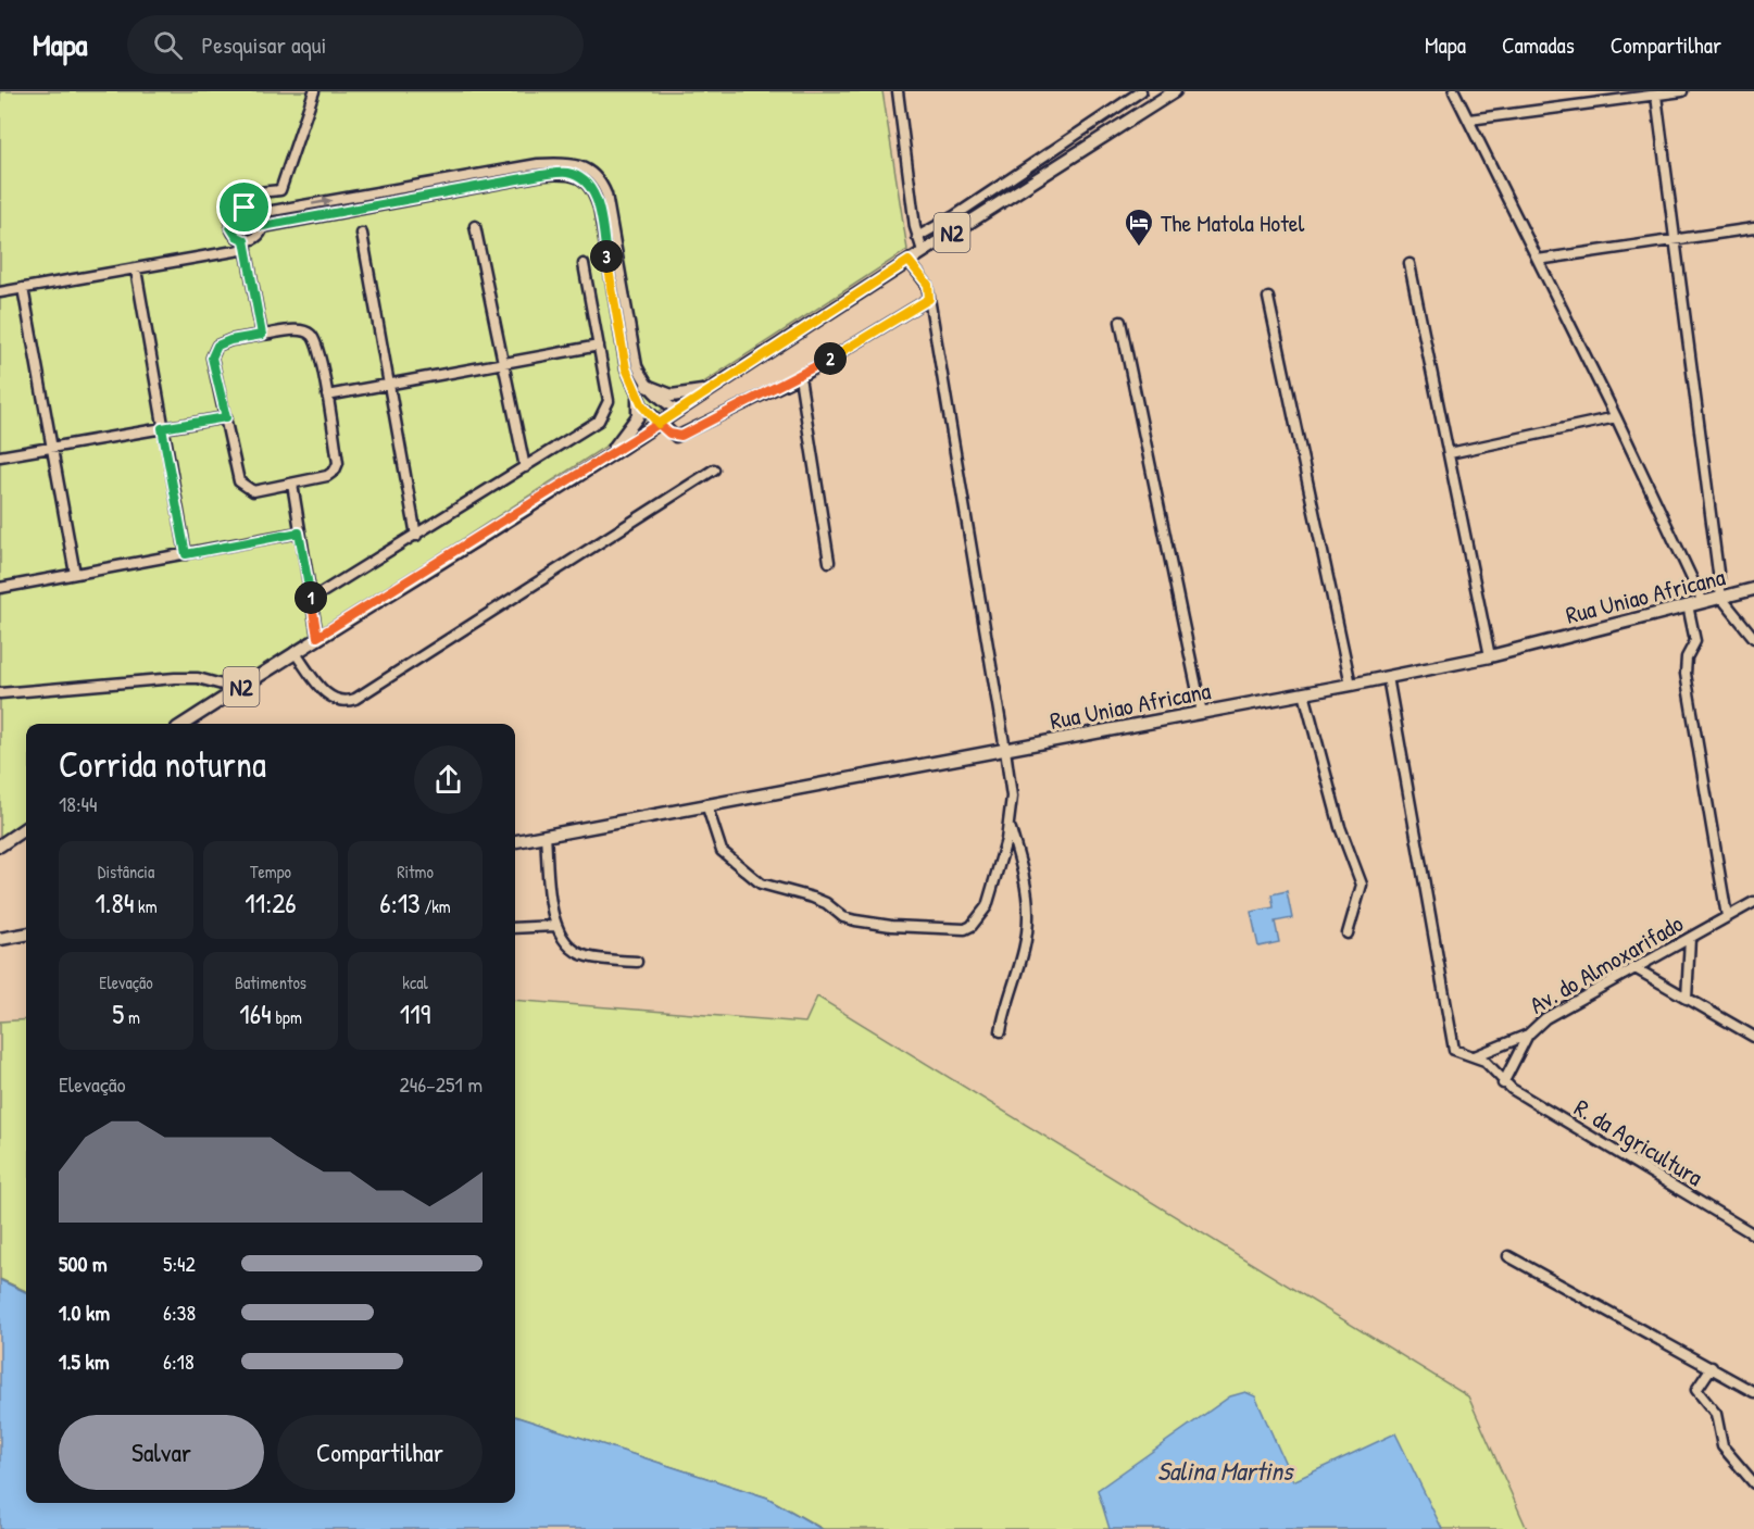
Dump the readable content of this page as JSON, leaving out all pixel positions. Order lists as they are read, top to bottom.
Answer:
{
  "streets": {
    "main road": ["N2", "Rua Uniao Africana"],
    "street": ["Av. do Almoxarifado", "R. da Agricultura"]
  },
  "crossings": [
    ["Rua Uniao Africana", "R. da Agricultura"],
    ["Av. do Almoxarifado", "R. da Agricultura"]
  ],
  "water": ["Salina Martins"],
  "places": {
    "hotel": ["The Matola Hotel"]
  },
  "page": {
    "header": "Mapa",
    "search": "Pesquisar aqui",
    "nav": ["Mapa", "Camadas", "Compartilhar"],
    "pins": ["3", "2", "1"],
    "heading": ["Corrida noturna", "18:44"],
    "stats": [
      ["Distância", "1.84 km"],
      ["Tempo", "11:26"],
      ["Ritmo", "6:13 /km"],
      ["Elevação", "5 m"],
      ["Batimentos", "164 bpm"],
      ["kcal", "119"]
    ],
    "chart": ["Elevação", "246–251 m"],
    "list": [
      {
        "name": "500 m",
        "note": "5:42"
      },
      {
        "name": "1.0 km",
        "note": "6:38"
      },
      {
        "name": "1.5 km",
        "note": "6:18"
      }
    ],
    "buttons": ["Salvar", "Compartilhar"]
  }
}
